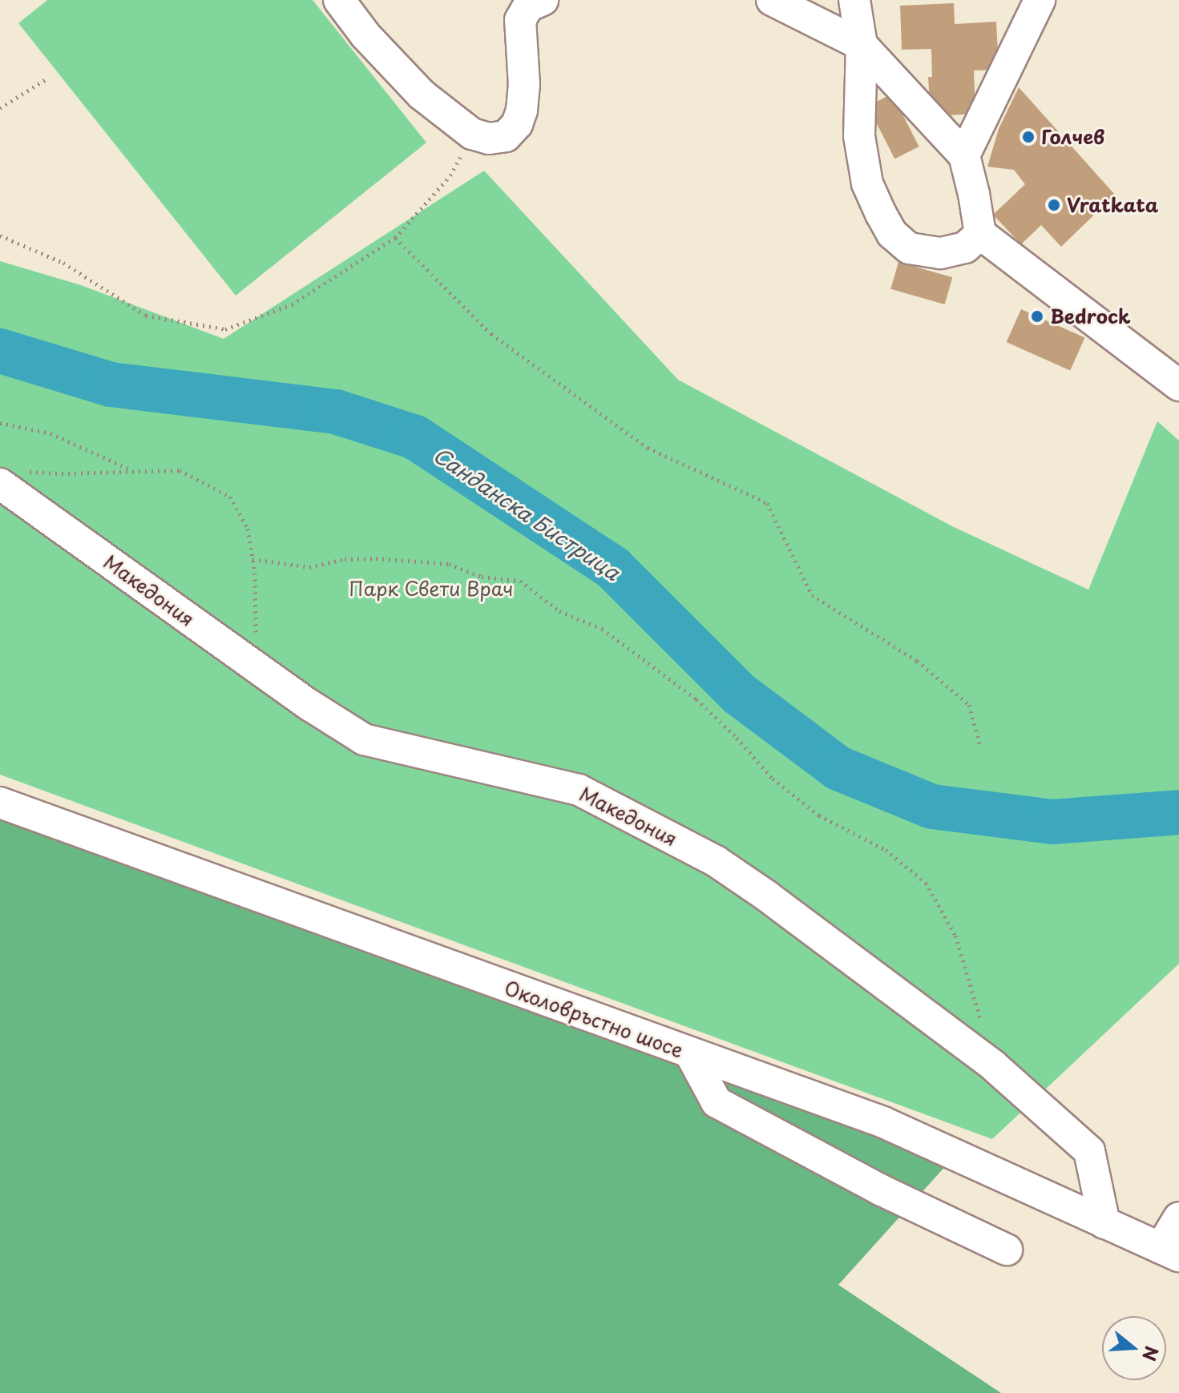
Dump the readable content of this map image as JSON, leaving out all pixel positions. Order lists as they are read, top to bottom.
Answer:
{
  "streets": {
    "street": ["Македония", "Околовръстно шосе"]
  },
  "crossings": [
    ["Македония", "Околовръстно шосе"]
  ],
  "water": ["Санданска Бистрица"],
  "parks": ["Парк Свети Врач"],
  "places": ["Голчев", "Vratkata", "Bedrock"],
  "north": "right"
}
